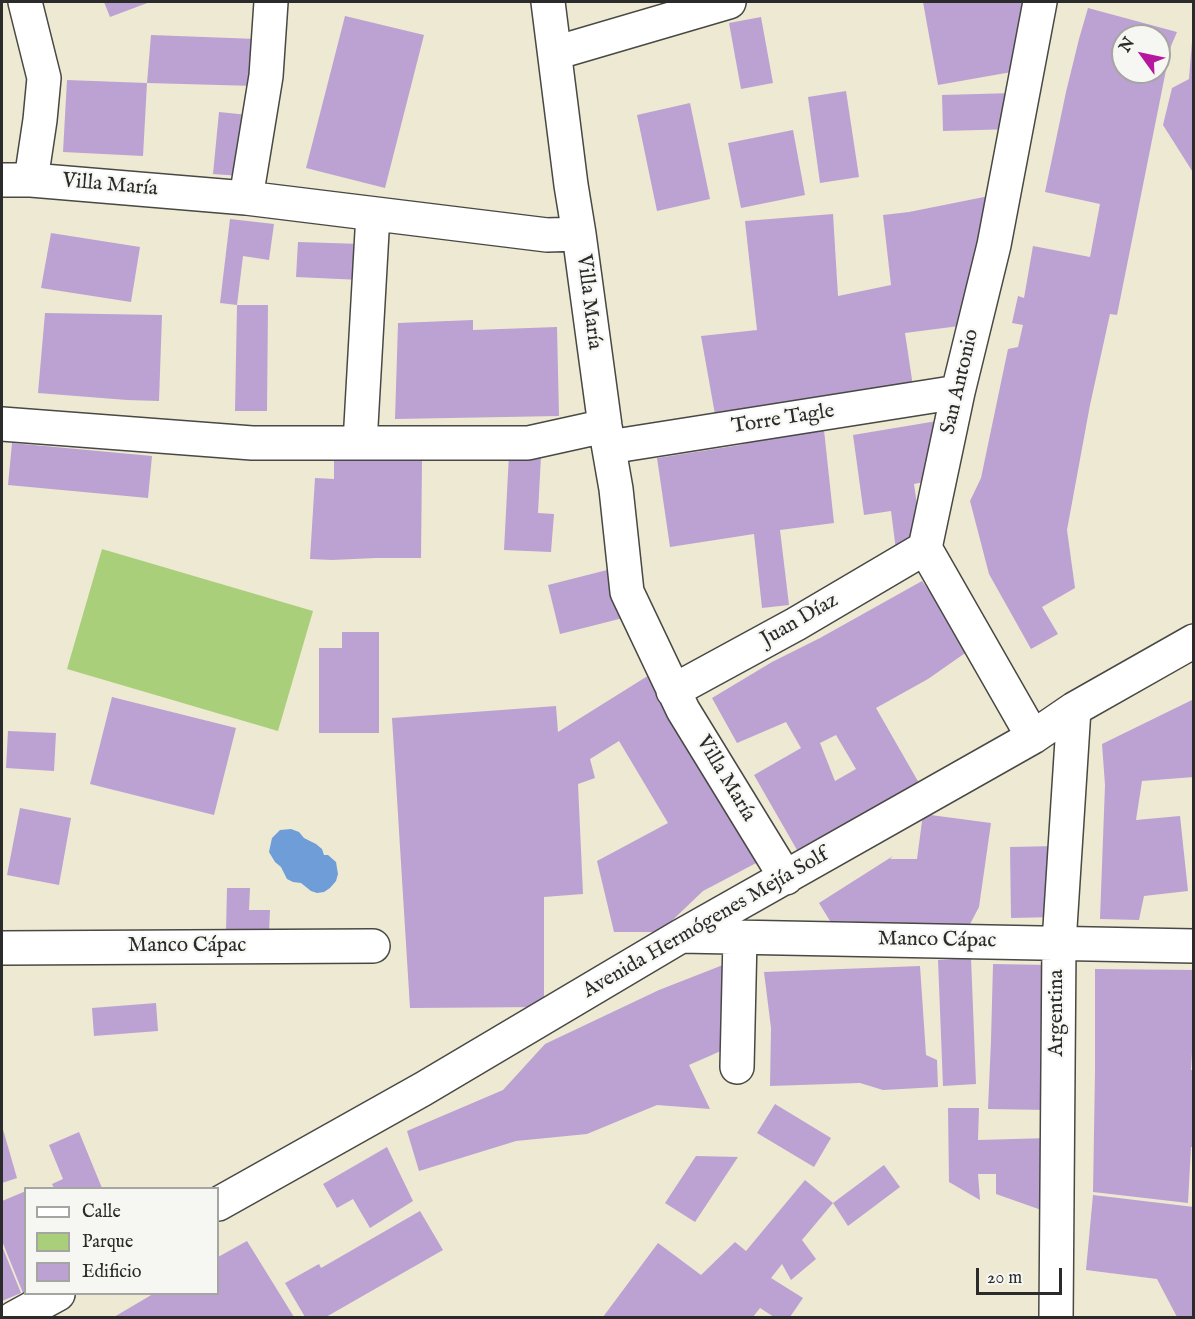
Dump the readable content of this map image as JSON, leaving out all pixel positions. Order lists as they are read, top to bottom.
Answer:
{
  "streets": {
    "street": [
      "Villa María",
      "San Antonio",
      "Torre Tagle",
      "Juan Díaz",
      "Avenida Hermógenes Mejía Solf",
      "Manco Cápac",
      "Argentina"
    ]
  },
  "crossings": [
    ["Villa María", "Torre Tagle"],
    ["Villa María", "Juan Díaz"],
    ["Villa María", "Avenida Hermógenes Mejía Solf"],
    ["San Antonio", "Torre Tagle"],
    ["San Antonio", "Juan Díaz"],
    ["Avenida Hermógenes Mejía Solf", "Manco Cápac"],
    ["Avenida Hermógenes Mejía Solf", "Argentina"],
    ["Manco Cápac", "Argentina"]
  ],
  "legend": ["Calle", "Parque", "Edificio"],
  "scale_bar": "20 m",
  "north": "top left"
}
